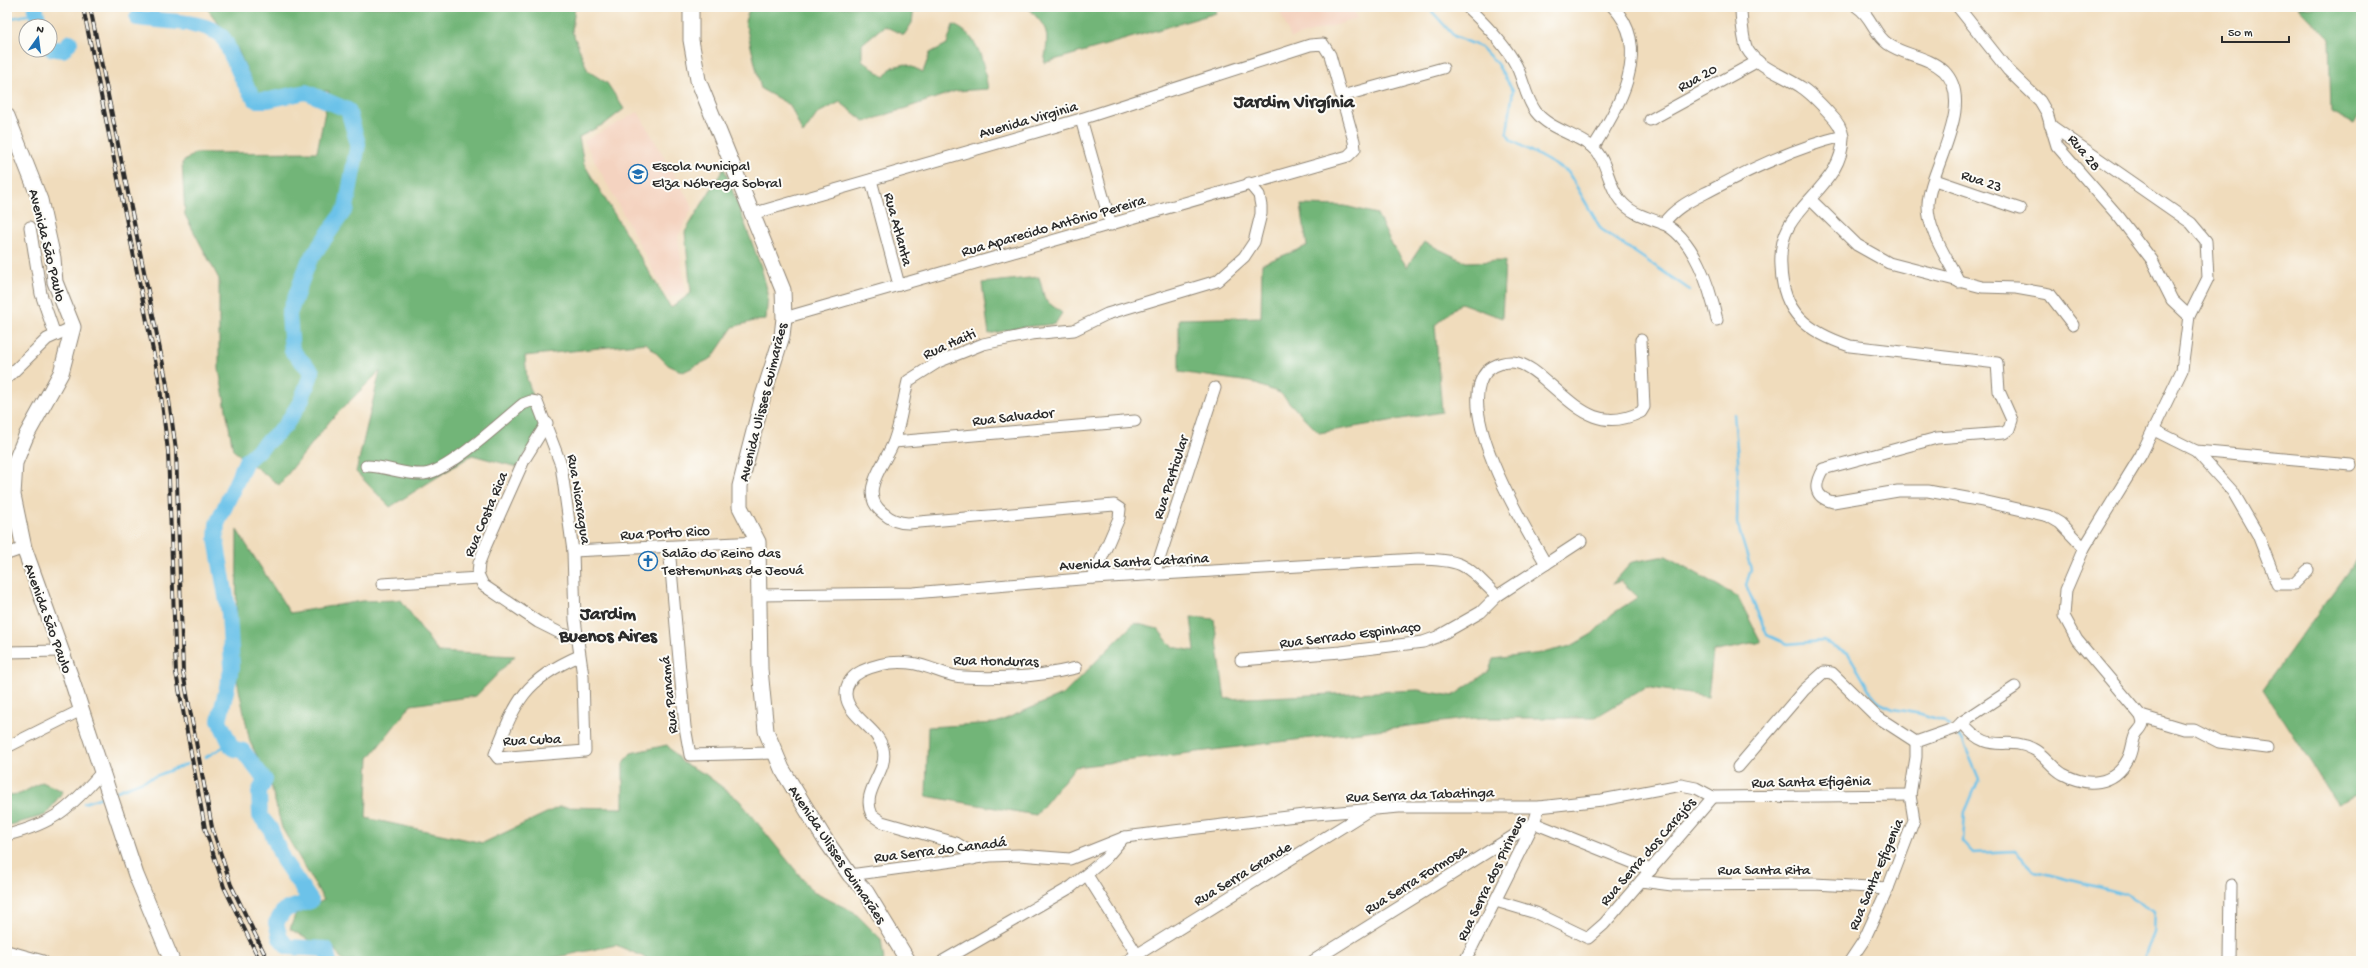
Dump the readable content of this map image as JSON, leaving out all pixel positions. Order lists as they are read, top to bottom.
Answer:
{
  "streets": {
    "main road": ["Avenida São Paulo", "Avenida Ulisses Guimarães"],
    "street": [
      "Rua 20",
      "Avenida Virginia",
      "Rua 28",
      "Rua 23",
      "Rua Aparecido Antônio Pereira",
      "Rua Atlanta",
      "Rua Haiti",
      "Rua Salvador",
      "Rua Particular",
      "Rua Nicaragua",
      "Rua Costa Rica",
      "Rua Porto Rico",
      "Avenida Santa Catarina",
      "Rua Serrado Espinhaço",
      "Rua Honduras",
      "Rua Panamá",
      "Rua Cuba",
      "Rua Santa Efigênia",
      "Rua Serra da Tabatinga",
      "Rua Serra do Canadá",
      "Rua Serra dos Carajós",
      "Rua Santa Rita",
      "Rua Serra Grande",
      "Rua Santa Efigenia",
      "Rua Serra dos Pirineus",
      "Rua Serra Formosa"
    ]
  },
  "crossings": [
    ["Avenida Virginia", "Rua Aparecido Antônio Pereira"],
    ["Avenida Virginia", "Rua Atlanta"],
    ["Avenida Virginia", "Avenida Ulisses Guimarães"],
    ["Rua Aparecido Antônio Pereira", "Rua Atlanta"],
    ["Rua Aparecido Antônio Pereira", "Rua Haiti"],
    ["Rua Aparecido Antônio Pereira", "Avenida Ulisses Guimarães"],
    ["Rua Haiti", "Rua Salvador"],
    ["Rua Haiti", "Avenida Santa Catarina"],
    ["Avenida Ulisses Guimarães", "Rua Porto Rico"],
    ["Avenida Ulisses Guimarães", "Avenida Santa Catarina"],
    ["Avenida Ulisses Guimarães", "Rua Panamá"],
    ["Avenida Ulisses Guimarães", "Rua Serra do Canadá"],
    ["Rua Particular", "Avenida Santa Catarina"],
    ["Rua Nicaragua", "Rua Costa Rica"],
    ["Rua Nicaragua", "Rua Porto Rico"],
    ["Rua Nicaragua", "Rua Cuba"],
    ["Rua Porto Rico", "Rua Panamá"],
    ["Avenida Santa Catarina", "Rua Serrado Espinhaço"],
    ["Rua Honduras", "Rua Serra do Canadá"],
    ["Rua Santa Efigênia", "Rua Serra da Tabatinga"],
    ["Rua Santa Efigênia", "Rua Serra dos Carajós"],
    ["Rua Santa Efigênia", "Rua Santa Efigenia"],
    ["Rua Serra da Tabatinga", "Rua Serra do Canadá"],
    ["Rua Serra da Tabatinga", "Rua Serra dos Carajós"],
    ["Rua Serra da Tabatinga", "Rua Serra Grande"],
    ["Rua Serra da Tabatinga", "Rua Serra dos Pirineus"],
    ["Rua Serra dos Carajós", "Rua Santa Rita"],
    ["Rua Serra dos Carajós", "Rua Serra dos Pirineus"],
    ["Rua Santa Rita", "Rua Santa Efigenia"],
    ["Rua Serra dos Pirineus", "Rua Serra Formosa"]
  ],
  "districts": ["Jardim Virgínia", "Jardim Buenos Aires"],
  "places": {
    "school or university": ["Escola Municipal Elza Nóbrega Sobral"],
    "church": ["Salão do Reino das Testemunhas de Jeová"]
  },
  "scale_bar": "50 m",
  "north": "top"
}
